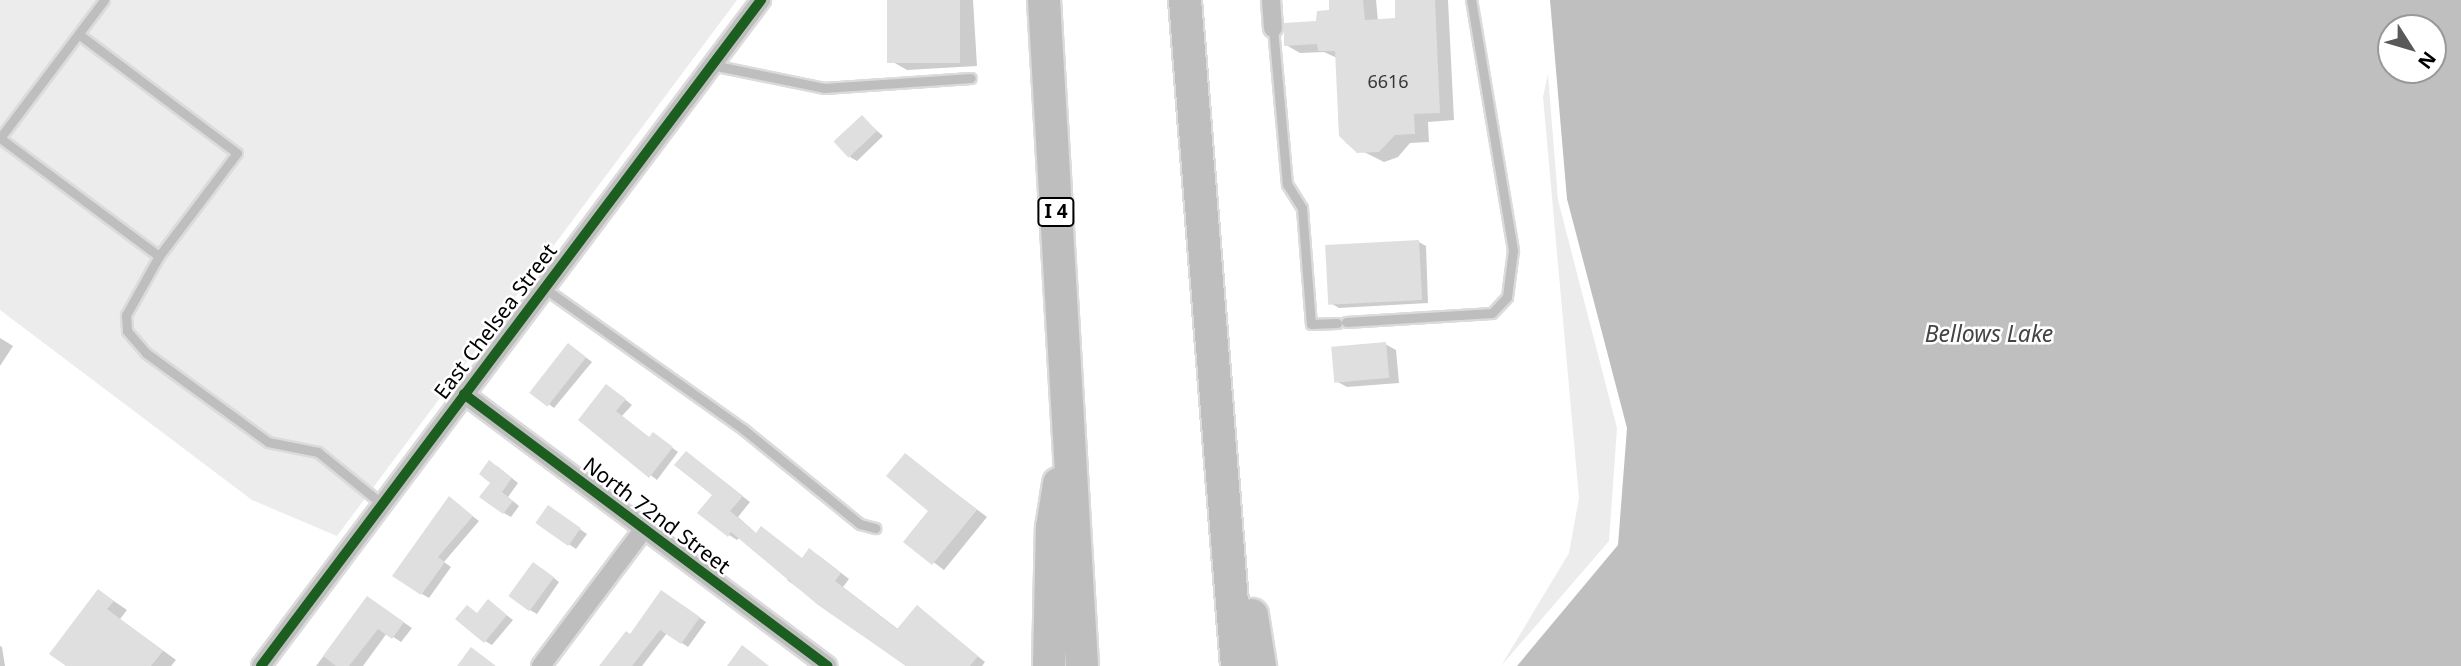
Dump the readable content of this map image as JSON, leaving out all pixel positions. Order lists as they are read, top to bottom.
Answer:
{
  "streets": {
    "highway": ["I 4"],
    "street": ["East Chelsea Street", "North 72nd Street"]
  },
  "crossings": [
    ["East Chelsea Street", "North 72nd Street"]
  ],
  "water": ["Bellows Lake"],
  "house_numbers": ["6616"],
  "north": "bottom right"
}
